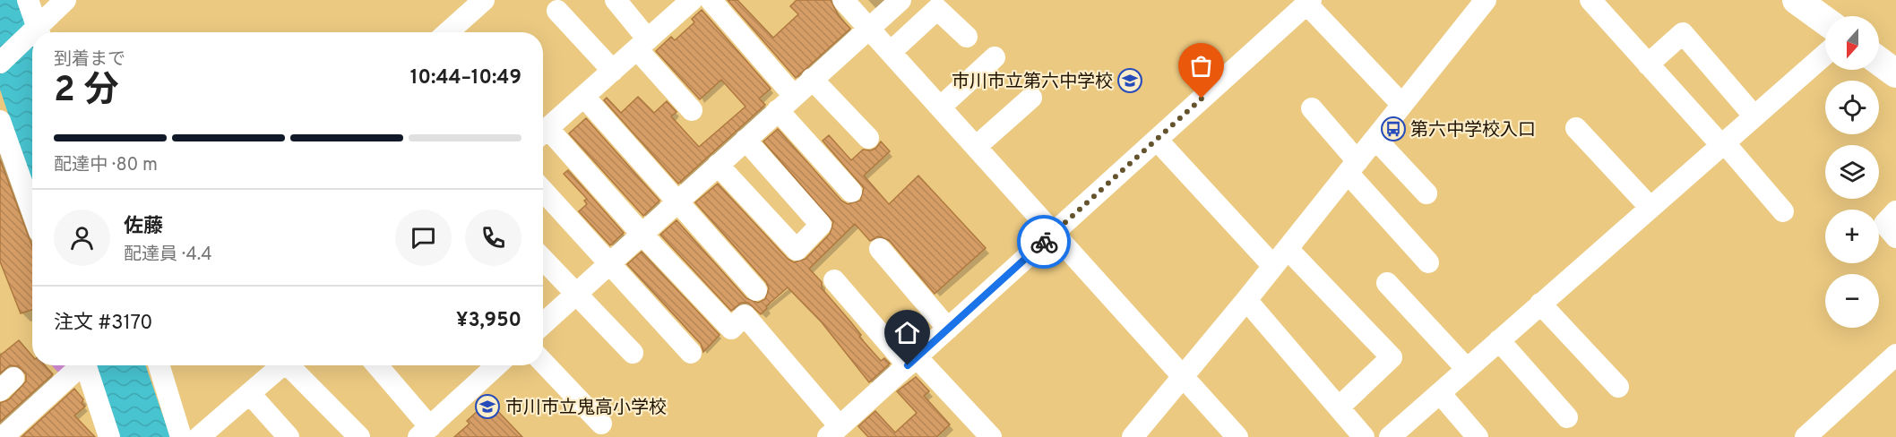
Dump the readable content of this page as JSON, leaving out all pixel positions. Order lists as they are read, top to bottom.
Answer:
{
  "places": {
    "school or university": ["市川市立第六中学校", "市川市立鬼高小学校"],
    "bus stop": ["第六中学校入口"]
  },
  "north": "bottom",
  "page": {
    "map_buttons": ["+", "−"],
    "heading": ["2 分", "到着まで", "10:44–10:49"],
    "panel": [
      "佐藤",
      "配達員 · 4.4",
      "注文 #3170",
      "¥3,950"
    ],
    "bar": "配達中 · 80 m"
  }
}
